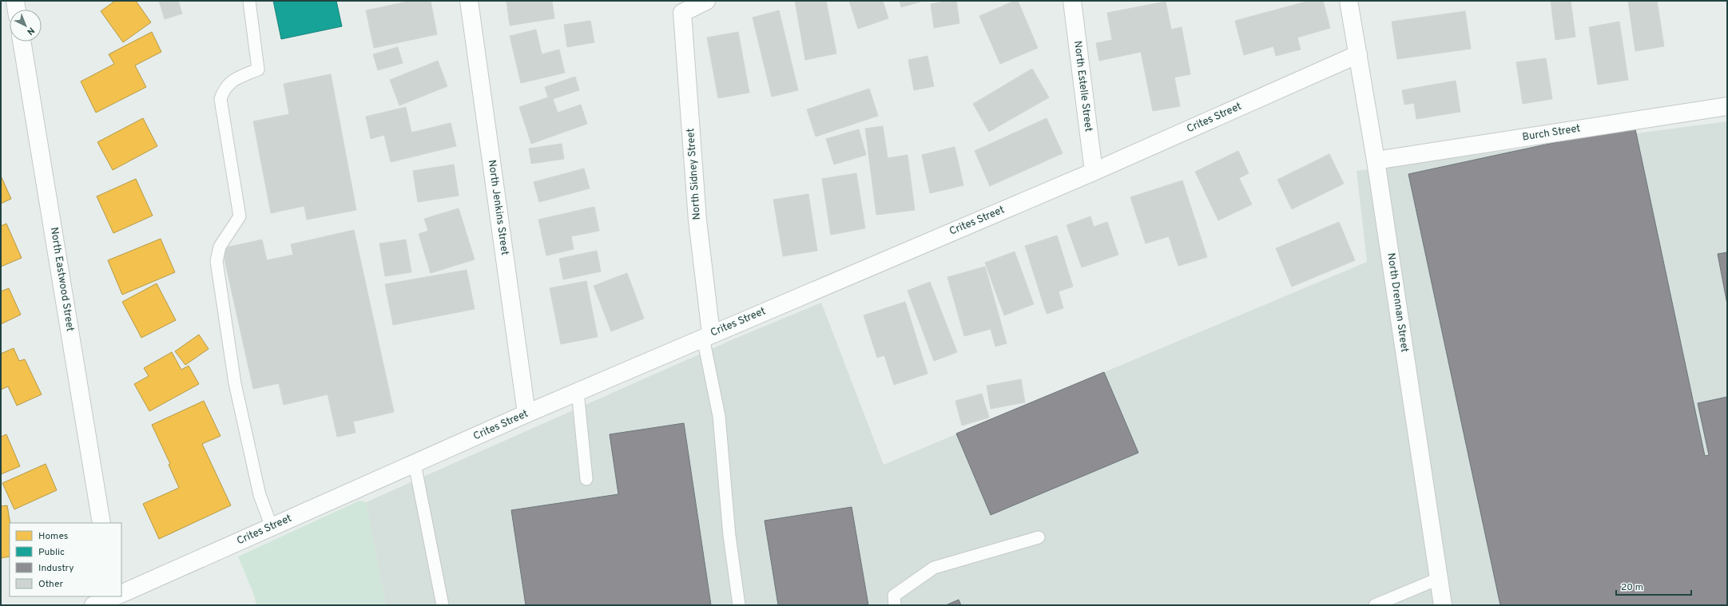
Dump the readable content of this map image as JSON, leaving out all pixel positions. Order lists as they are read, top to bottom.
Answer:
{
  "streets": {
    "street": [
      "North Estelle Street",
      "Crites Street",
      "Burch Street",
      "North Sidney Street",
      "North Jenkins Street",
      "North Eastwood Street",
      "North Drennan Street"
    ]
  },
  "crossings": [
    ["North Estelle Street", "Crites Street"],
    ["Crites Street", "North Sidney Street"],
    ["Crites Street", "North Jenkins Street"],
    ["Crites Street", "North Drennan Street"],
    ["Burch Street", "North Drennan Street"]
  ],
  "legend": [
    "Homes",
    "Public",
    "Industry",
    "Other"
  ],
  "scale_bar": "20 m",
  "north": "bottom right"
}
